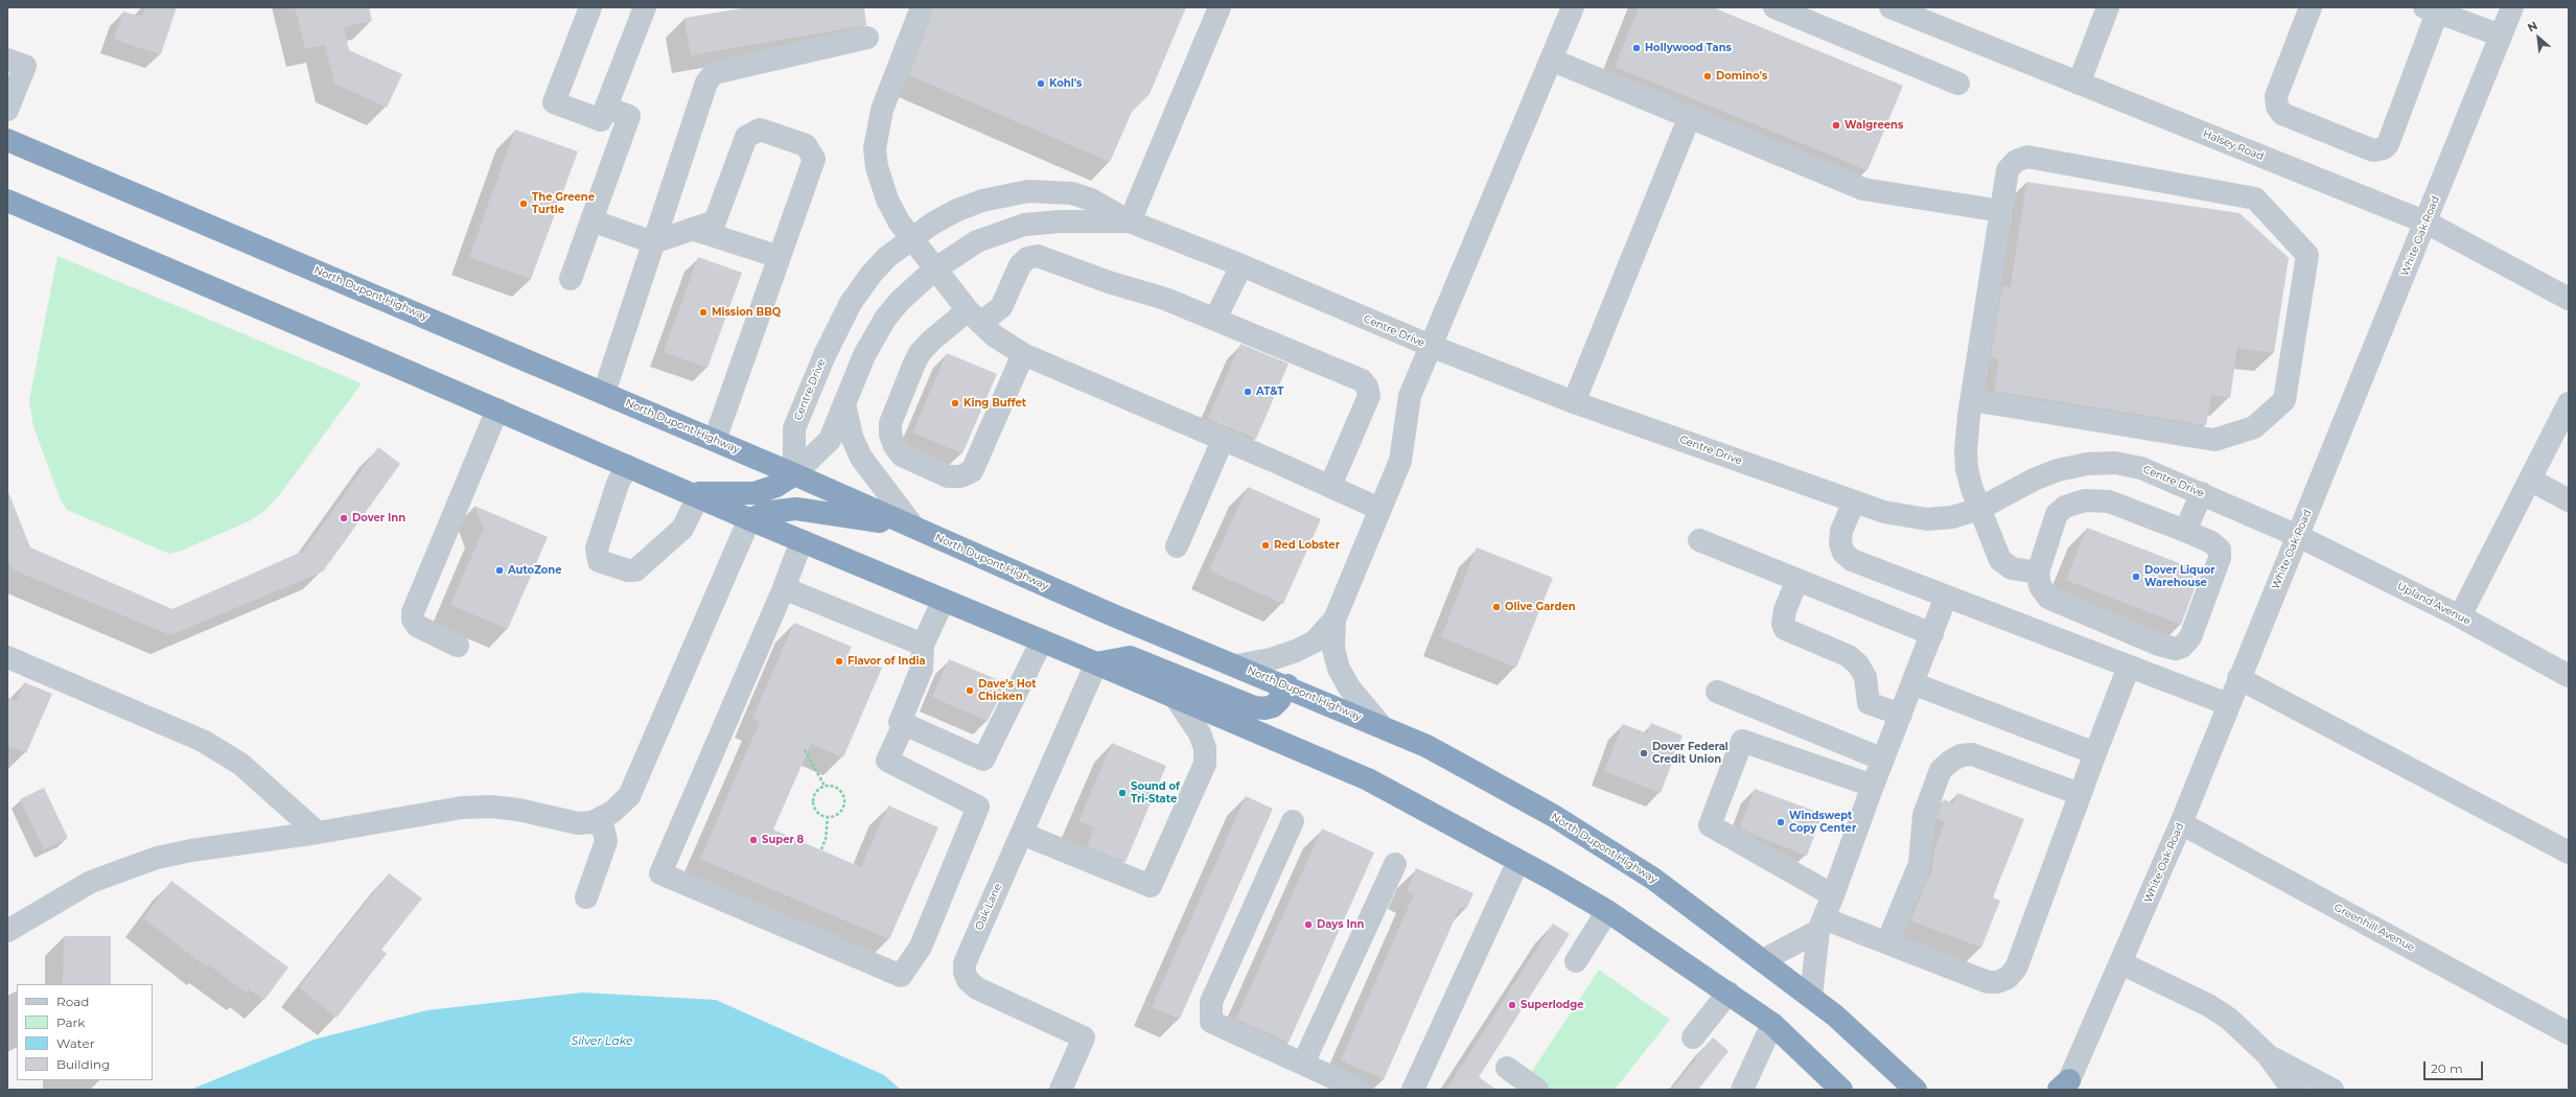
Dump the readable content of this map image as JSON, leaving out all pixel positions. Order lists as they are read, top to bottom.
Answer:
{
  "streets": {
    "highway": ["North Dupont Highway"],
    "street": [
      "Halsey Road",
      "White Oak Road",
      "Centre Drive",
      "Upland Avenue",
      "Oak Lane",
      "Greenhill Avenue"
    ]
  },
  "crossings": [
    ["Halsey Road", "White Oak Road"],
    ["White Oak Road", "Centre Drive"],
    ["White Oak Road", "Upland Avenue"],
    ["White Oak Road", "Greenhill Avenue"],
    ["North Dupont Highway", "Centre Drive"],
    ["Centre Drive", "Upland Avenue"]
  ],
  "water": ["Silver Lake"],
  "places": [
    "Hollywood Tans",
    "Domino's",
    "Kohl's",
    "Walgreens",
    "The Greene Turtle",
    "Mission BBQ",
    "AT&T",
    "King Buffet",
    "Dover Inn",
    "Red Lobster",
    "AutoZone",
    "Dover Liquor Warehouse",
    "Olive Garden",
    "Flavor of India",
    "Dave's Hot Chicken",
    "Dover Federal Credit Union",
    "Sound of Tri-State",
    "Windswept Copy Center",
    "Super 8",
    "Days Inn",
    "Superlodge"
  ],
  "legend": [
    "Road",
    "Park",
    "Water",
    "Building"
  ],
  "scale_bar": "20 m",
  "north": "top left"
}
